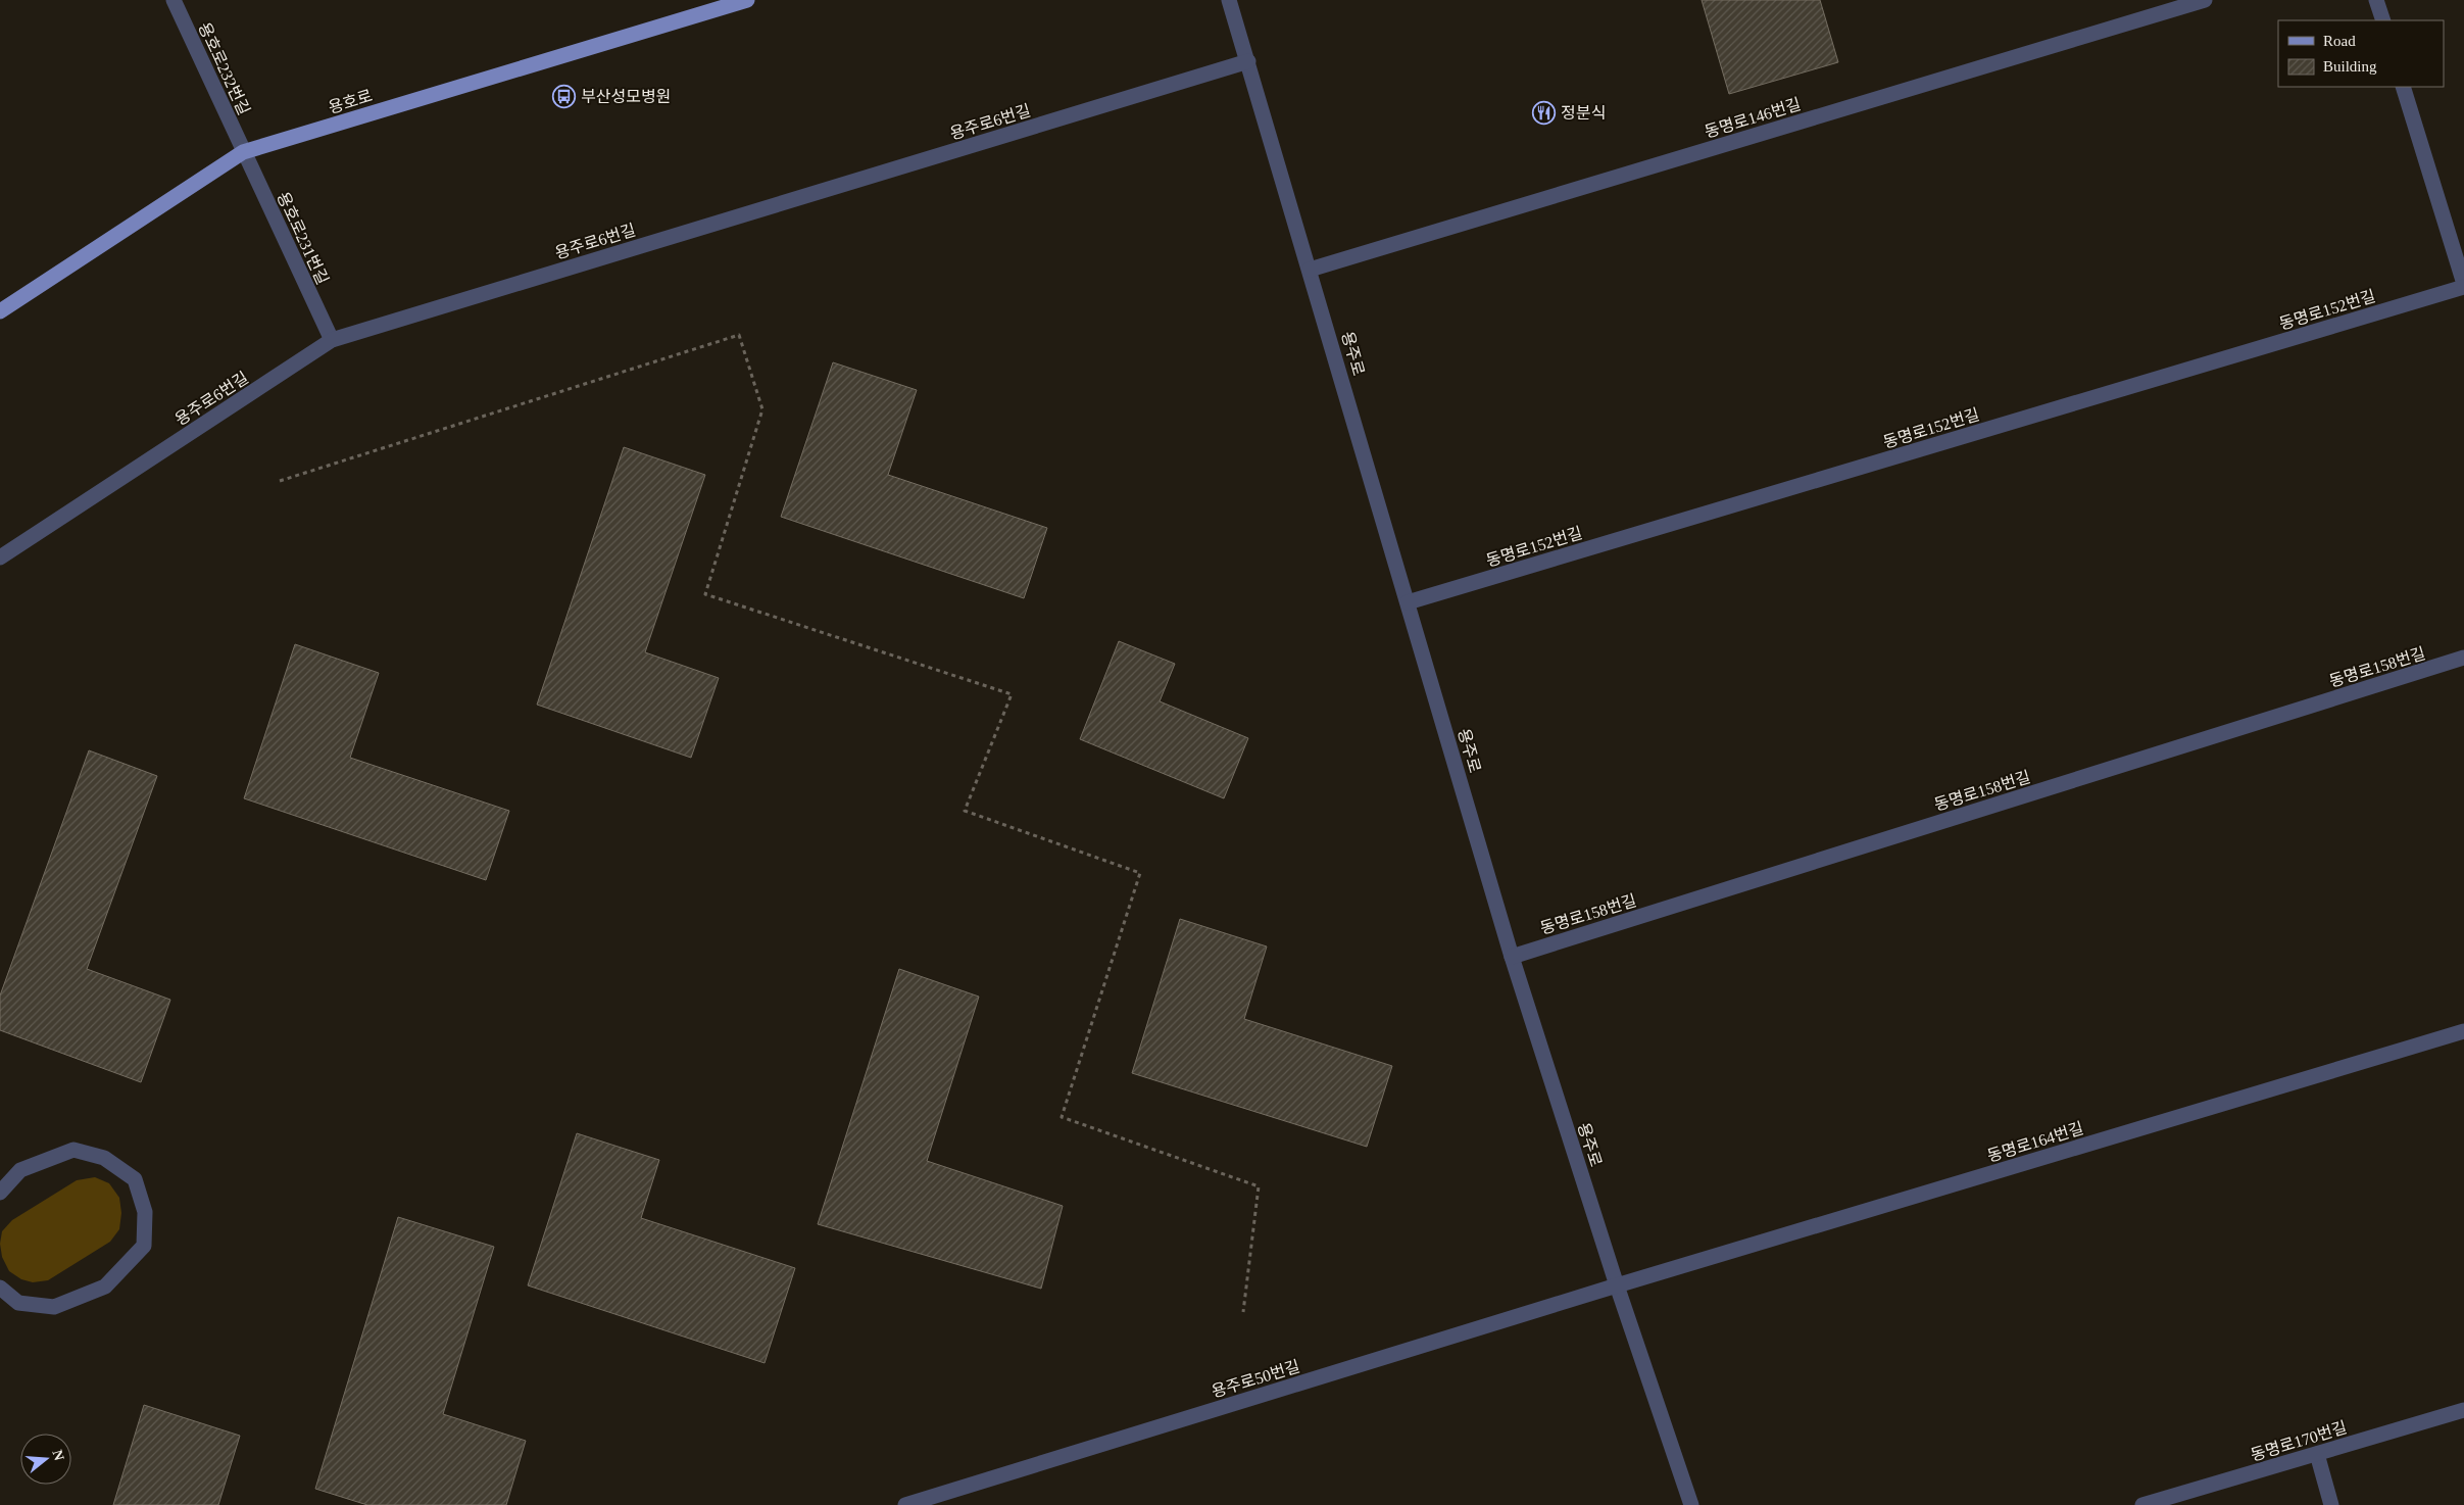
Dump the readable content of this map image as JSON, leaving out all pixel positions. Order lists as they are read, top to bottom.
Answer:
{
  "streets": {
    "main road": ["용호로"],
    "street": [
      "용호로232번길",
      "동명로146번길",
      "용주로6번길",
      "용호로231번길",
      "동명로152번길",
      "용주로",
      "동명로158번길",
      "동명로164번길",
      "용주로50번길",
      "동명로170번길"
    ]
  },
  "crossings": [
    ["용호로232번길", "용호로"],
    ["용호로232번길", "용호로231번길"],
    ["용호로", "용호로231번길"],
    ["동명로146번길", "용주로"],
    ["용주로6번길", "용호로231번길"],
    ["용주로6번길", "용주로"],
    ["동명로152번길", "용주로"],
    ["용주로", "동명로158번길"],
    ["용주로", "동명로164번길"],
    ["용주로", "용주로50번길"],
    ["동명로164번길", "용주로50번길"]
  ],
  "places": {
    "bus stop": ["부산성모병원"],
    "restaurant": ["정분식"]
  },
  "legend": ["Road", "Building"],
  "north": "right"
}
